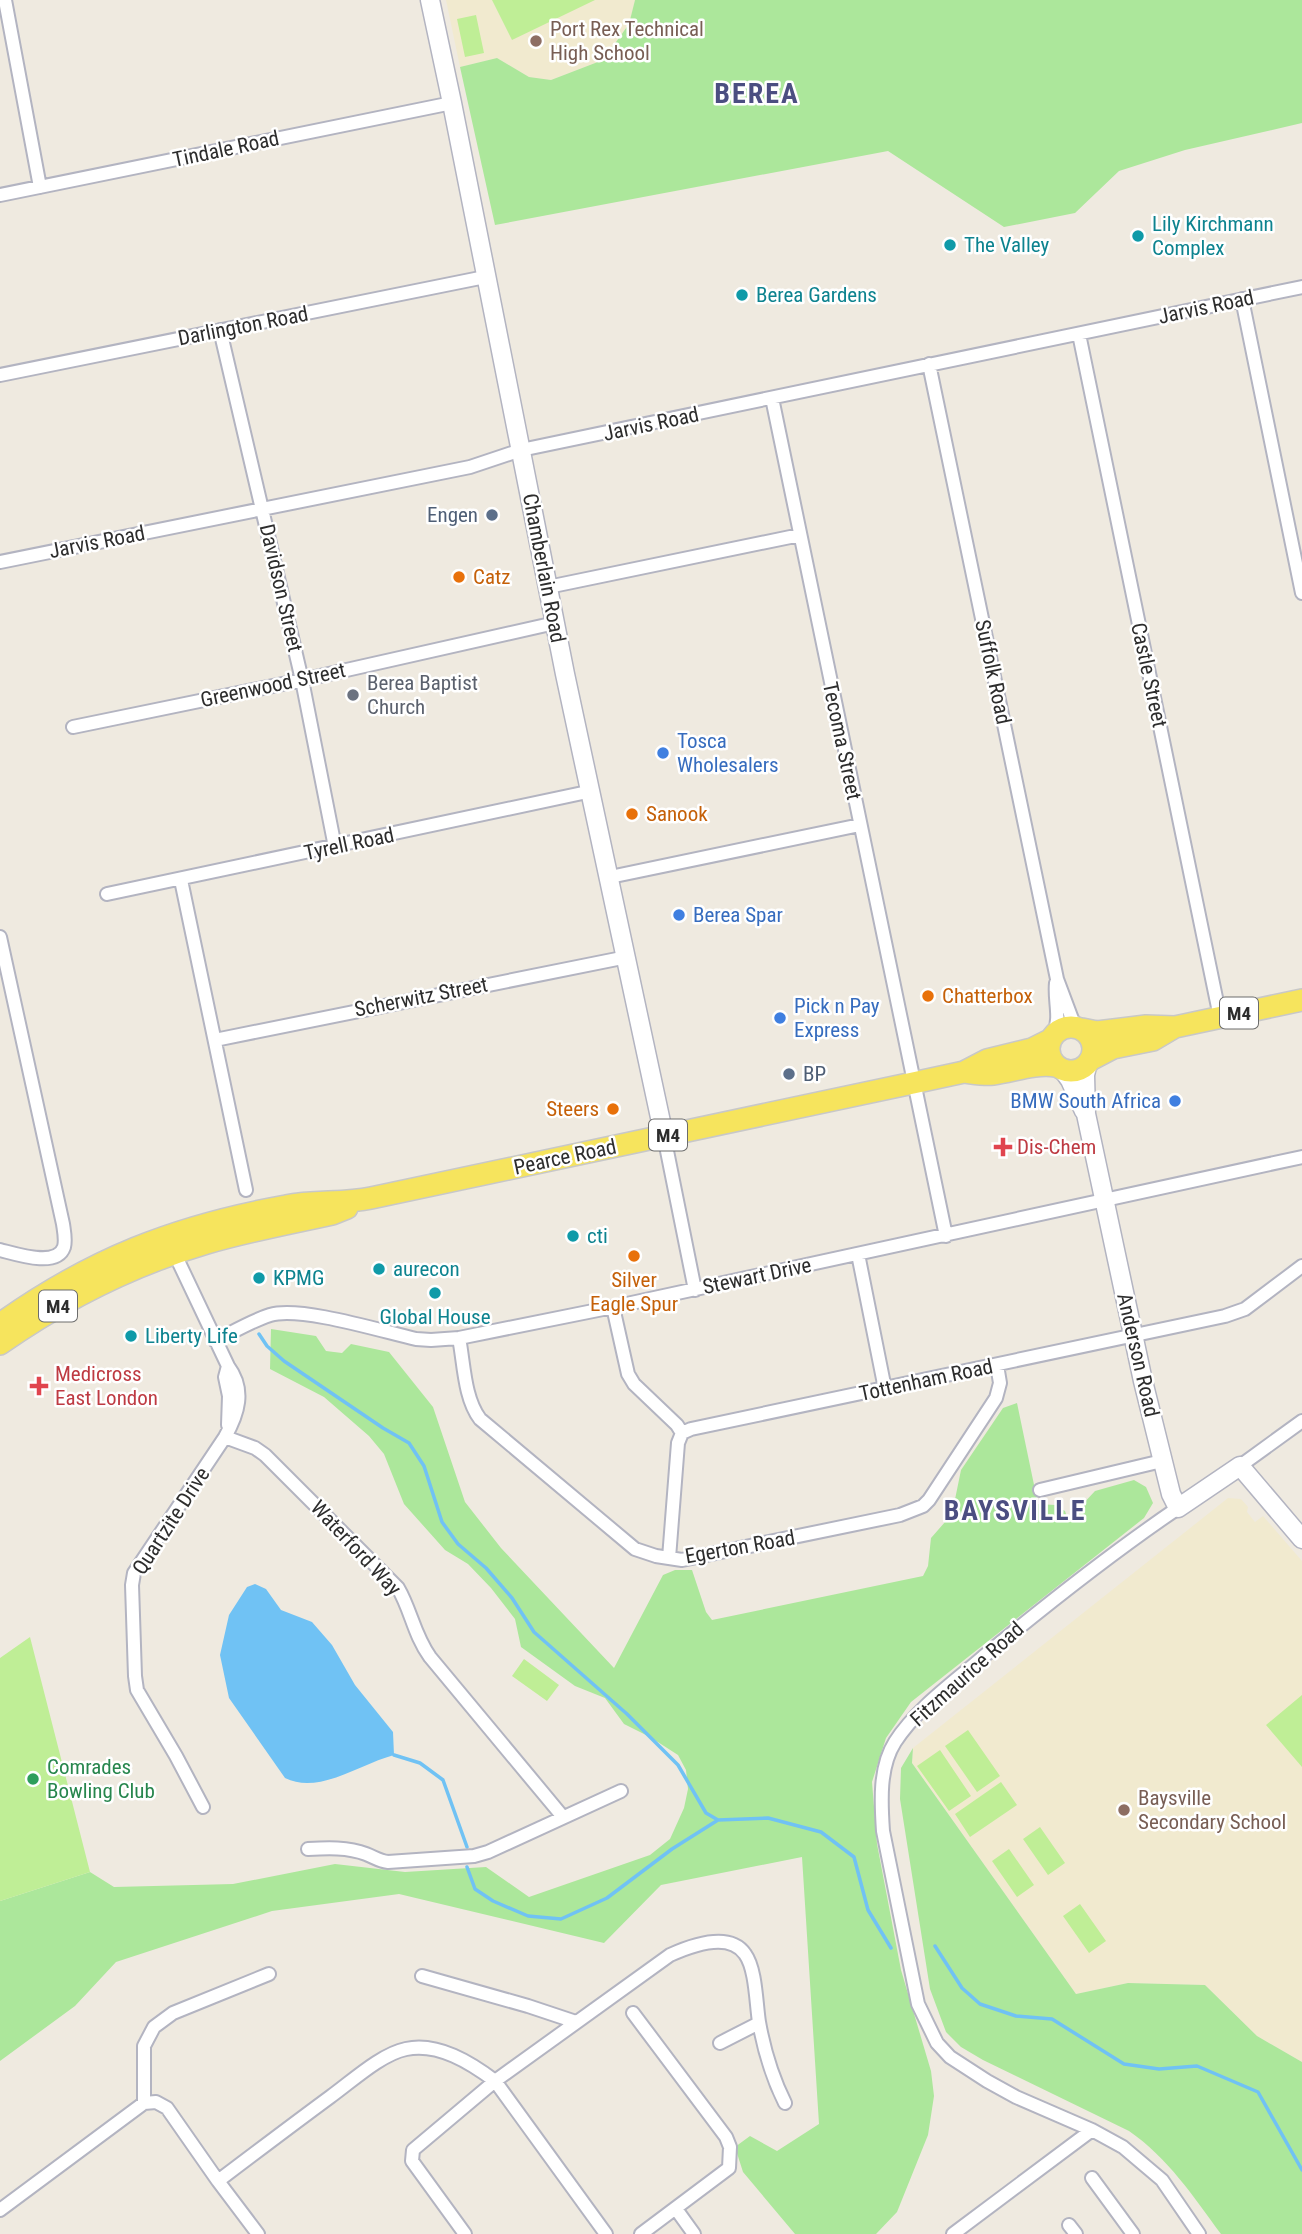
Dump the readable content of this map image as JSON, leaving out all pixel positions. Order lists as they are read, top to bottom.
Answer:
{
  "streets": {
    "main road": ["M4", "Pearce Road"],
    "street": [
      "Tindale Road",
      "Jarvis Road",
      "Darlington Road",
      "Chamberlain Road",
      "Davidson Street",
      "Suffolk Road",
      "Castle Street",
      "Greenwood Street",
      "Tecoma Street",
      "Tyrell Road",
      "Scherwitz Street",
      "Stewart Drive",
      "Anderson Road",
      "Tottenham Road",
      "Quartzite Drive",
      "Egerton Road",
      "Waterford Way",
      "Fitzmaurice Road"
    ]
  },
  "crossings": [
    ["Tindale Road", "Chamberlain Road"],
    ["Jarvis Road", "Chamberlain Road"],
    ["Jarvis Road", "Davidson Street"],
    ["Jarvis Road", "Suffolk Road"],
    ["Jarvis Road", "Castle Street"],
    ["Jarvis Road", "Tecoma Street"],
    ["Darlington Road", "Chamberlain Road"],
    ["Darlington Road", "Davidson Street"],
    ["Chamberlain Road", "Greenwood Street"],
    ["Chamberlain Road", "Tyrell Road"],
    ["Chamberlain Road", "Scherwitz Street"],
    ["Chamberlain Road", "Pearce Road"],
    ["Davidson Street", "Greenwood Street"],
    ["Davidson Street", "Tyrell Road"],
    ["Suffolk Road", "Pearce Road"],
    ["Castle Street", "Pearce Road"],
    ["Tecoma Street", "Pearce Road"],
    ["Tecoma Street", "Stewart Drive"],
    ["M4", "Pearce Road"],
    ["Pearce Road", "Quartzite Drive"],
    ["Stewart Drive", "Anderson Road"],
    ["Stewart Drive", "Quartzite Drive"],
    ["Stewart Drive", "Egerton Road"],
    ["Anderson Road", "Tottenham Road"],
    ["Anderson Road", "Fitzmaurice Road"],
    ["Tottenham Road", "Egerton Road"],
    ["Quartzite Drive", "Waterford Way"]
  ],
  "districts": ["BEREA", "BAYSVILLE"],
  "places": {
    "other": [
      "Port Rex Technical High School",
      "Lily Kirchmann Complex",
      "The Valley",
      "Berea Gardens",
      "Engen",
      "Catz",
      "Berea Baptist Church",
      "Tosca Wholesalers",
      "Sanook",
      "Berea Spar",
      "Chatterbox",
      "Pick n Pay Express",
      "BP",
      "BMW South Africa",
      "Steers",
      "cti",
      "Silver Eagle Spur",
      "aurecon",
      "KPMG",
      "Global House",
      "Liberty Life",
      "Comrades Bowling Club",
      "Baysville Secondary School"
    ],
    "health": ["Dis-Chem", "Medicross East London"]
  }
}
